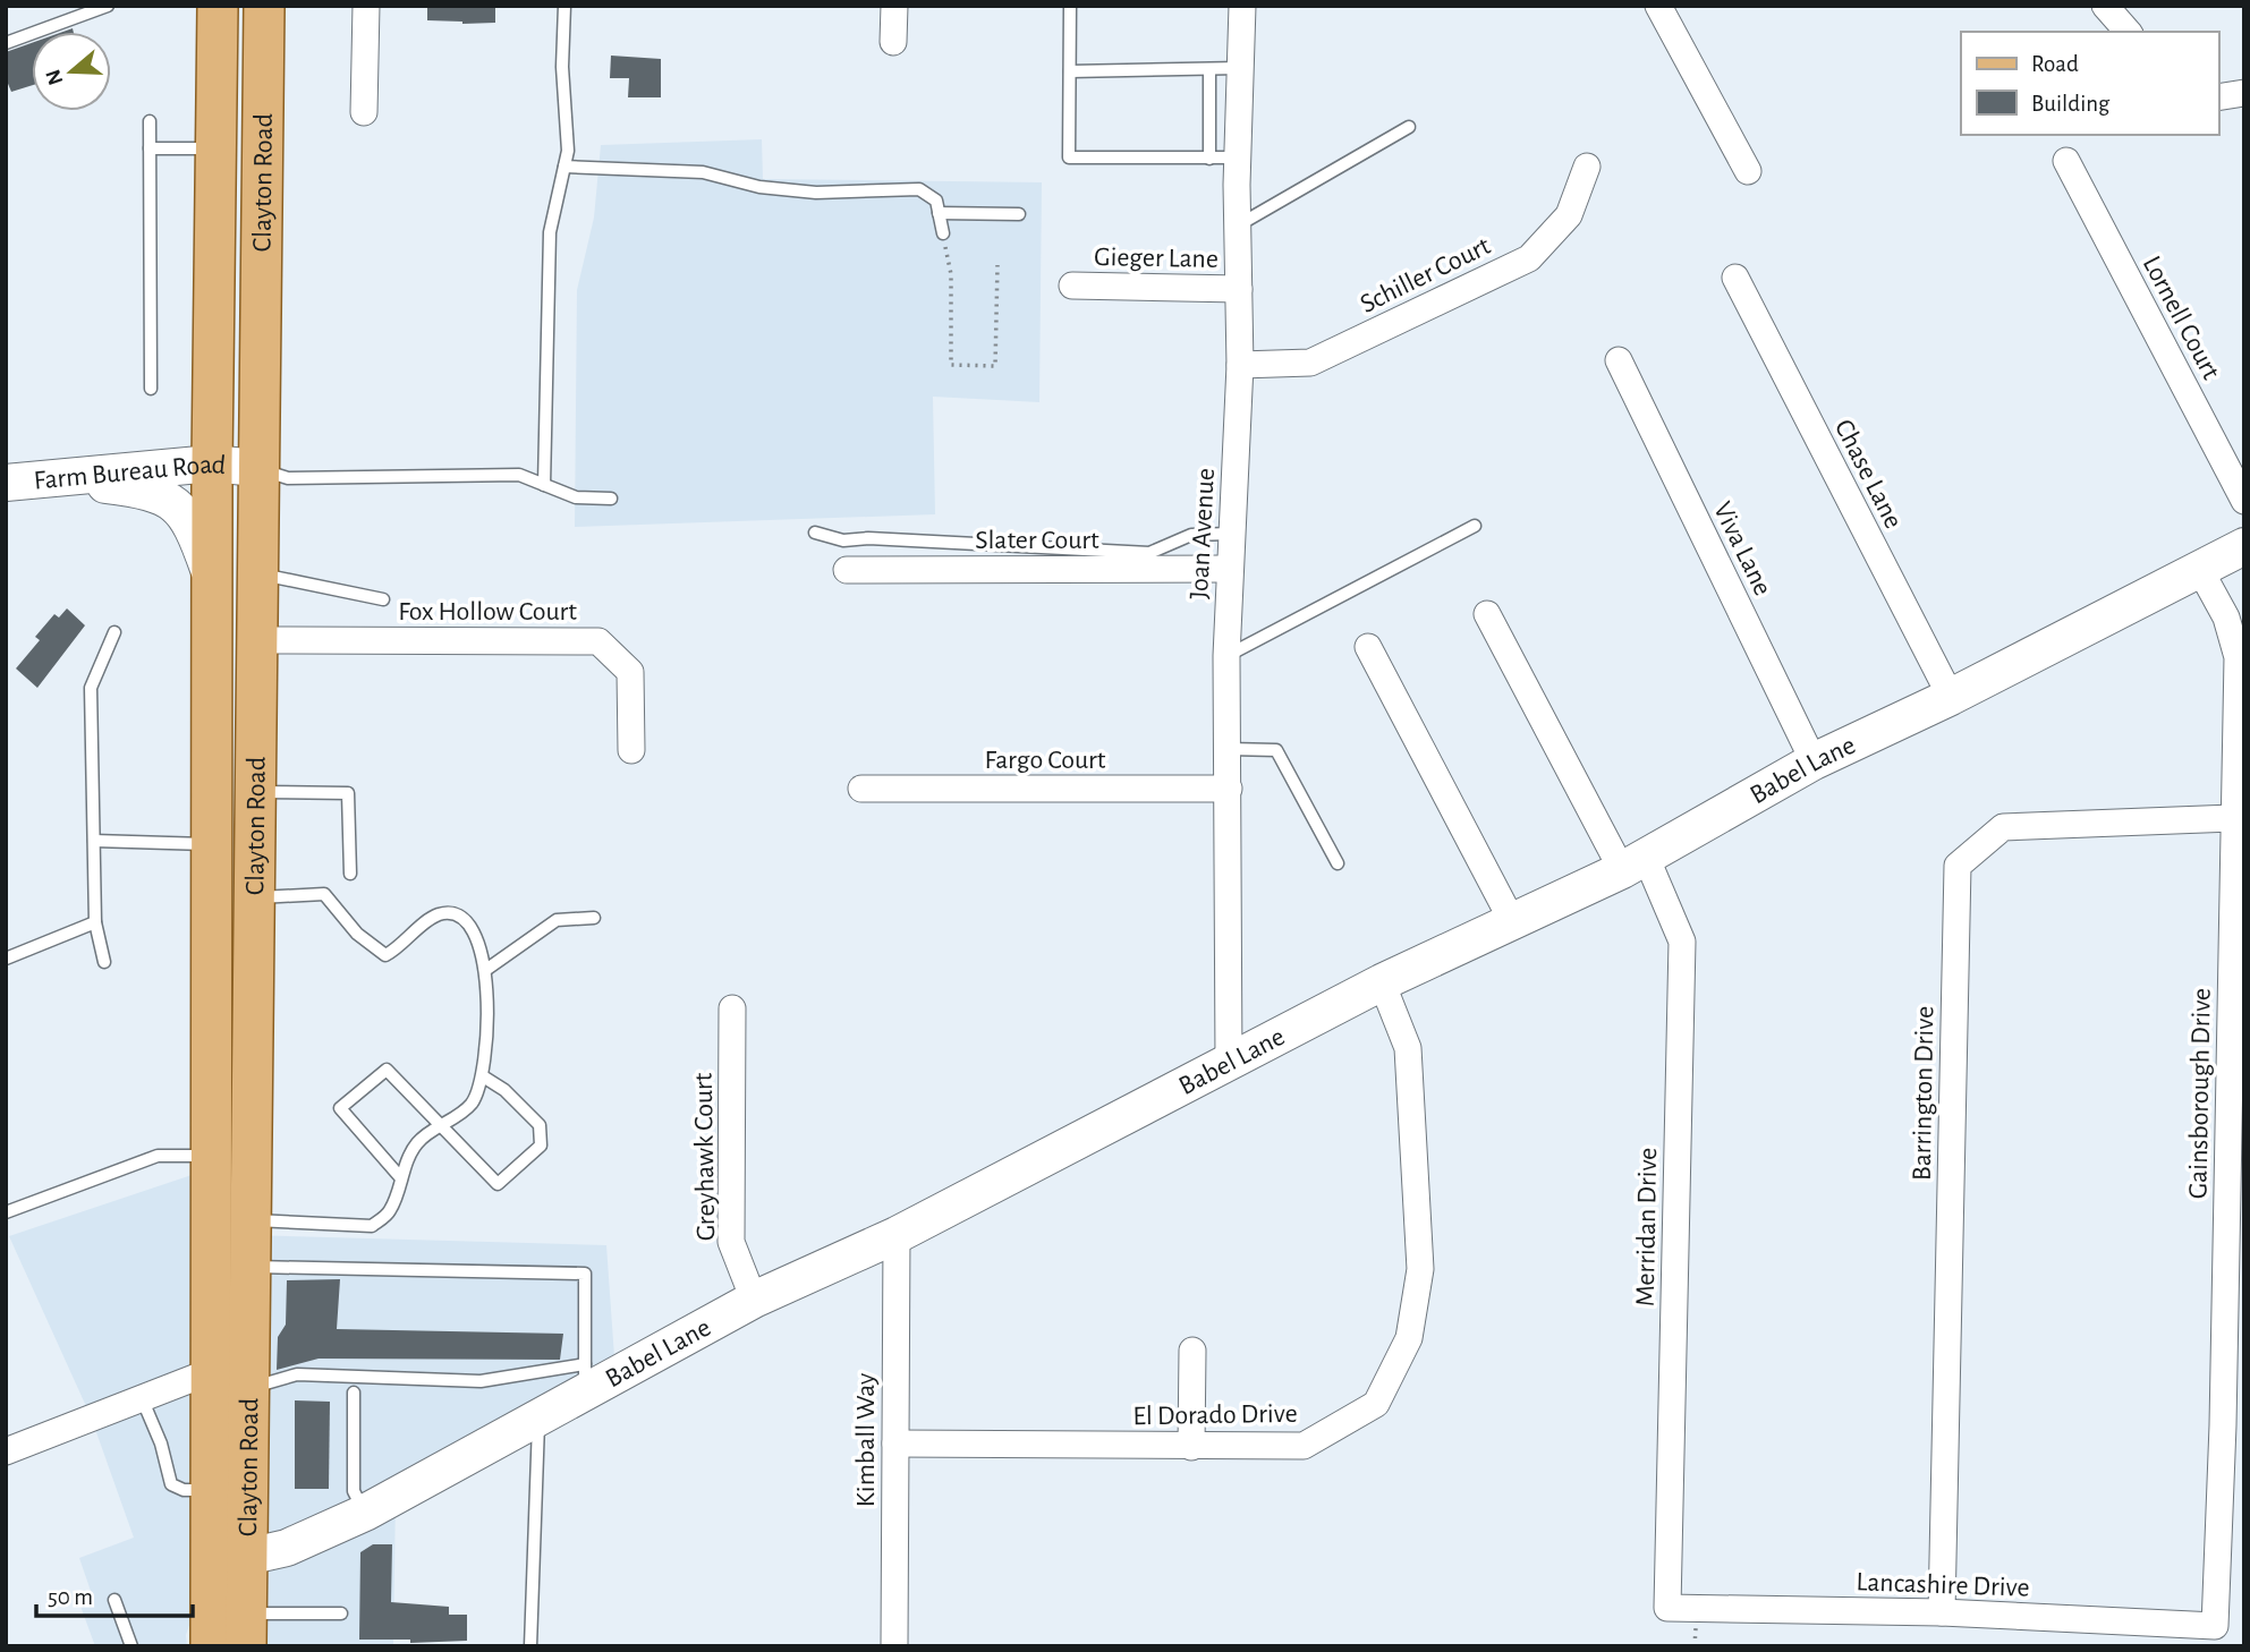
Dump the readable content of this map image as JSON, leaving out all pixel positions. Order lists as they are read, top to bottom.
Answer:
{
  "streets": {
    "main road": ["Clayton Road"],
    "street": [
      "Gieger Lane",
      "Schiller Court",
      "Lornell Court",
      "Farm Bureau Road",
      "Chase Lane",
      "Joan Avenue",
      "Slater Court",
      "Viva Lane",
      "Fox Hollow Court",
      "Fargo Court",
      "Babel Lane",
      "Barrington Drive",
      "Gainsborough Drive",
      "Greyhawk Court",
      "Merridan Drive",
      "El Dorado Drive",
      "Kimball Way",
      "Lancashire Drive"
    ]
  },
  "crossings": [
    ["Clayton Road", "Farm Bureau Road"],
    ["Clayton Road", "Fox Hollow Court"],
    ["Clayton Road", "Babel Lane"],
    ["Gieger Lane", "Joan Avenue"],
    ["Schiller Court", "Joan Avenue"],
    ["Chase Lane", "Babel Lane"],
    ["Joan Avenue", "Slater Court"],
    ["Joan Avenue", "Fargo Court"],
    ["Joan Avenue", "Babel Lane"],
    ["Viva Lane", "Babel Lane"],
    ["Babel Lane", "Gainsborough Drive"],
    ["Babel Lane", "Greyhawk Court"],
    ["Babel Lane", "Merridan Drive"],
    ["Babel Lane", "El Dorado Drive"],
    ["Babel Lane", "Kimball Way"],
    ["Barrington Drive", "Gainsborough Drive"],
    ["Barrington Drive", "Lancashire Drive"],
    ["Gainsborough Drive", "Lancashire Drive"],
    ["Merridan Drive", "Lancashire Drive"],
    ["El Dorado Drive", "Kimball Way"]
  ],
  "legend": ["Road", "Building"],
  "scale_bar": "50 m",
  "north": "left"
}
